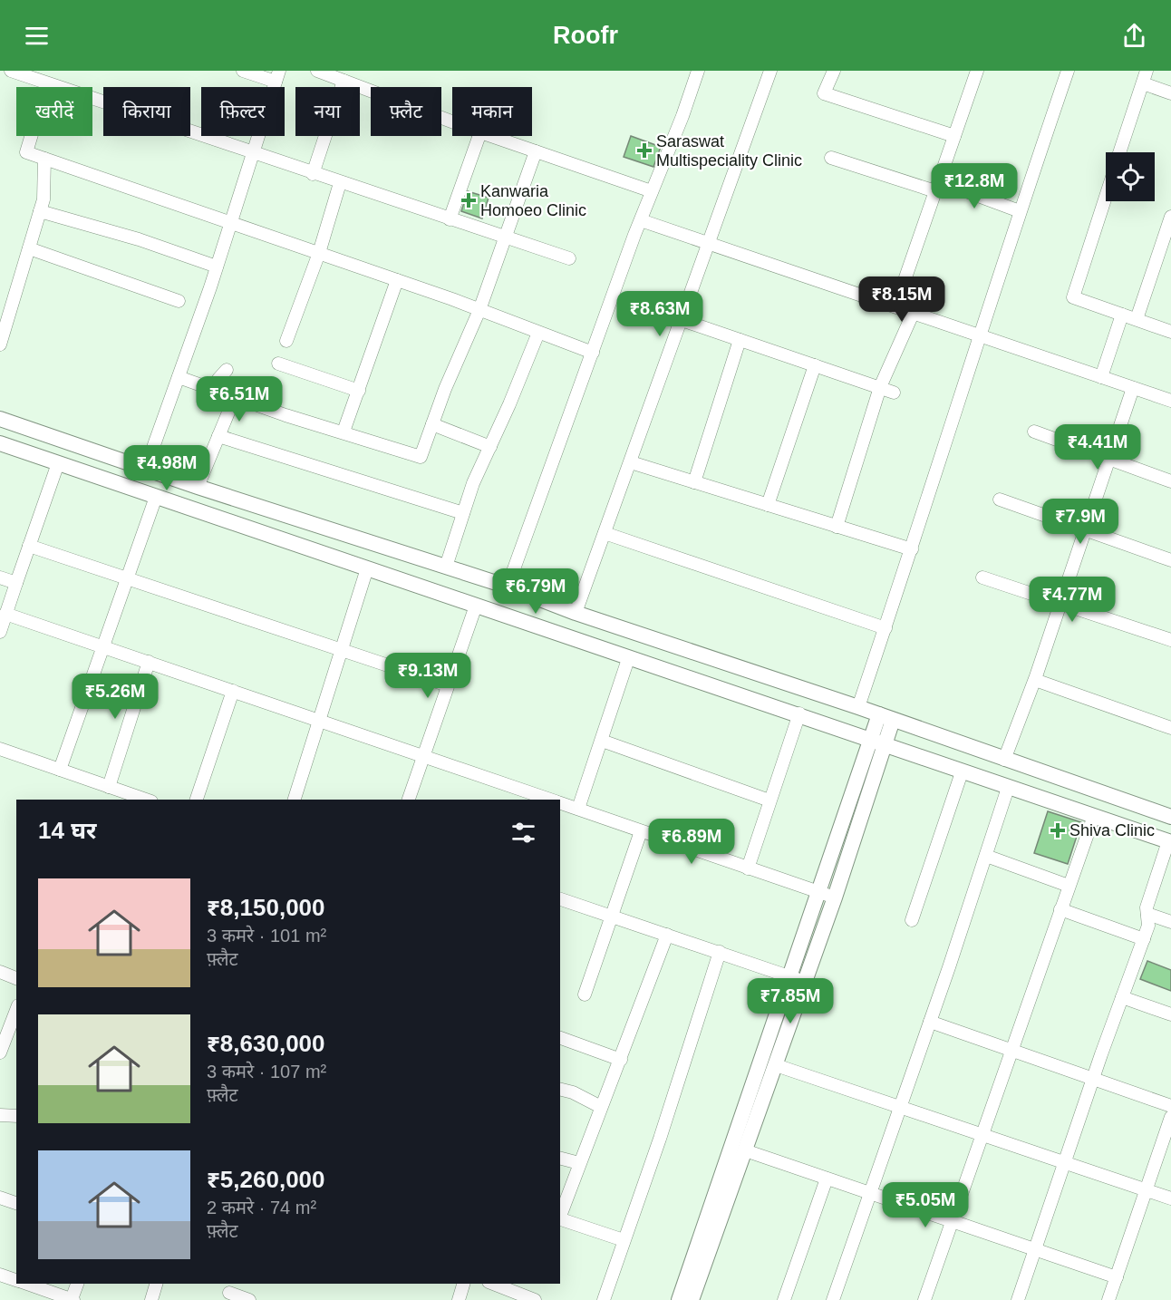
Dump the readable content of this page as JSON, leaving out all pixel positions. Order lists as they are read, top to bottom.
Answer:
{
  "places": {
    "health": ["Saraswat Multispeciality Clinic", "Kanwaria Homoeo Clinic", "Shiva Clinic"]
  },
  "page": {
    "header": "Roofr",
    "chip": [
      "खरीदें",
      "किराया",
      "फ़िल्टर",
      "नया",
      "फ़्लैट",
      "मकान"
    ],
    "price": [
      "₹12.8M",
      "₹8.15M",
      "₹8.63M",
      "₹6.51M",
      "₹4.41M",
      "₹4.98M",
      "₹7.9M",
      "₹6.79M",
      "₹4.77M",
      "₹9.13M",
      "₹5.26M",
      "₹6.89M",
      "₹7.85M",
      "₹5.05M"
    ],
    "heading": "14 घर",
    "list": [
      {
        "name": "₹8,150,000",
        "note": "3 कमरे · 101 m² · फ़्लैट"
      },
      {
        "name": "₹8,630,000",
        "note": "3 कमरे · 107 m² · फ़्लैट"
      },
      {
        "name": "₹5,260,000",
        "note": "2 कमरे · 74 m² · फ़्लैट"
      }
    ]
  }
}
